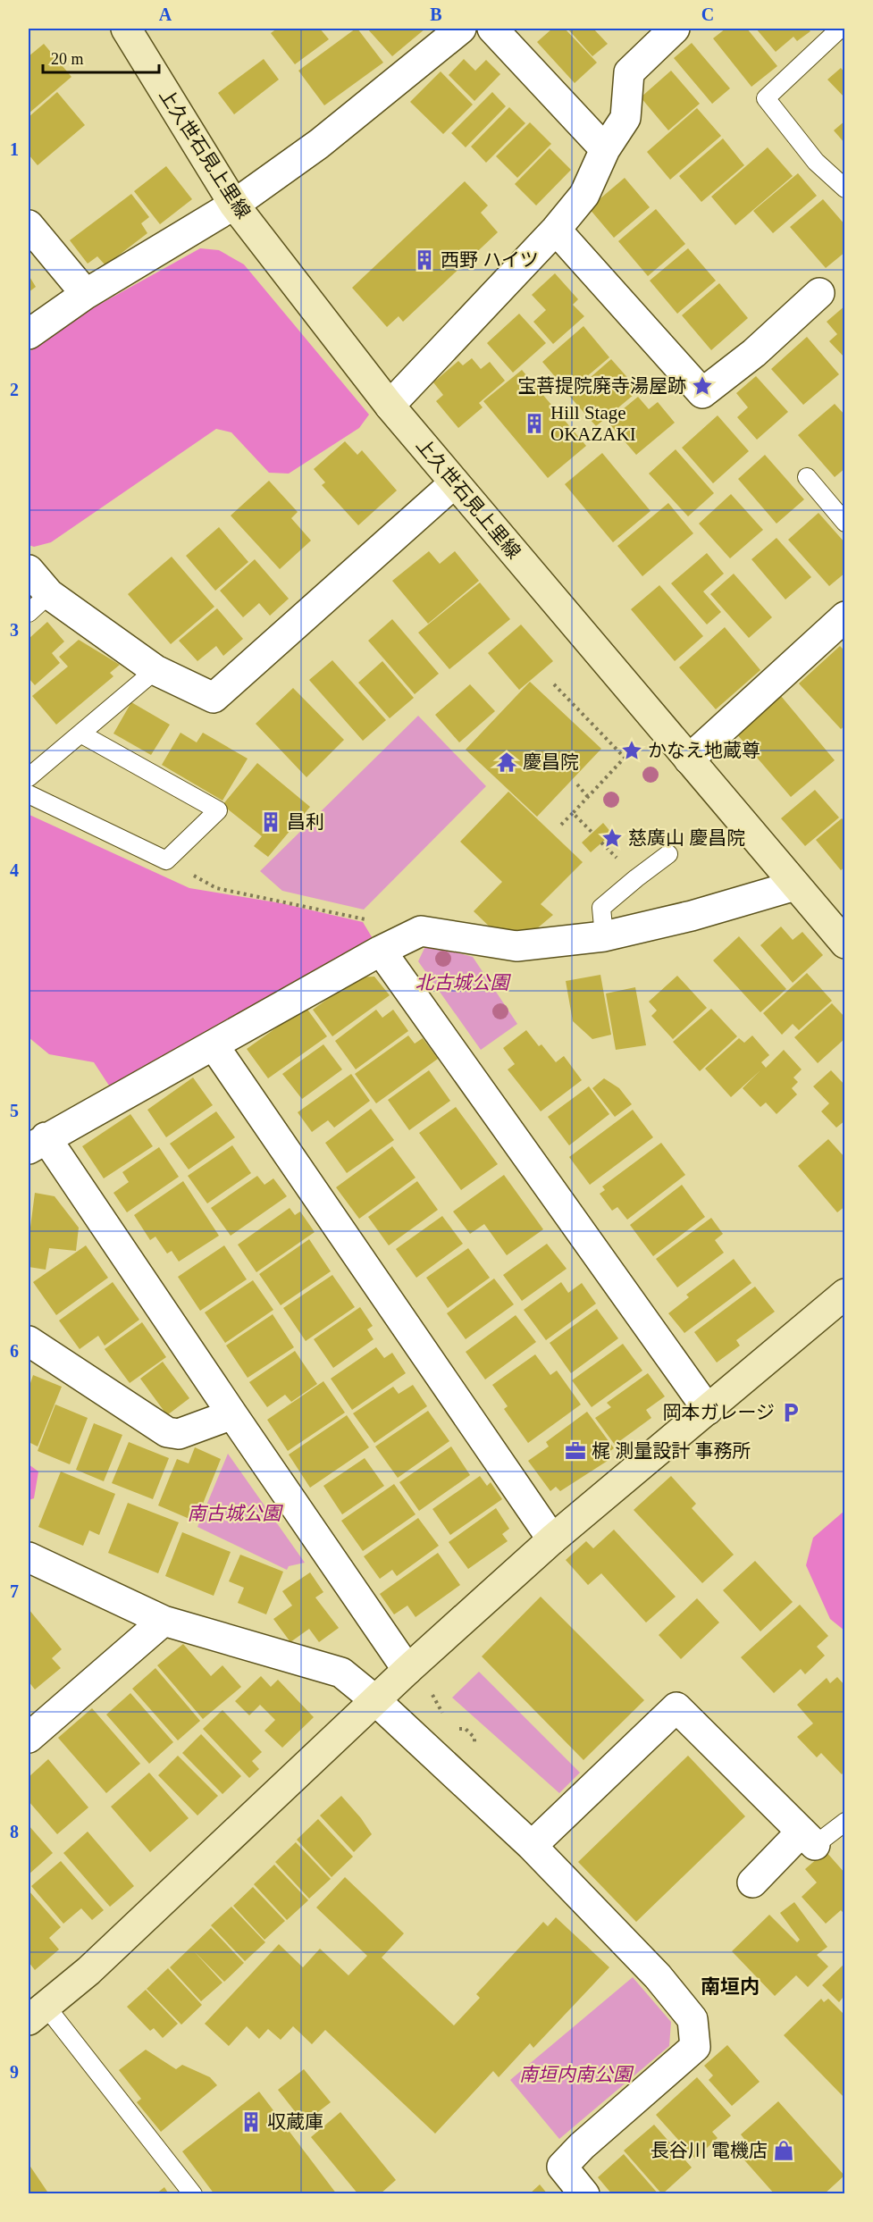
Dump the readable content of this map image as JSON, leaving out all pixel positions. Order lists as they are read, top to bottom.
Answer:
{
  "streets": {
    "main road": ["上久世石見上里線"]
  },
  "districts": ["南垣内"],
  "parks": ["北古城公園", "南古城公園", "南垣内南公園"],
  "places": {
    "building": [
      "西野 ハイツ",
      "Hill Stage OKAZAKI",
      "昌利",
      "収蔵庫"
    ],
    "place": ["宝菩提院廃寺湯屋跡", "かなえ地蔵尊", "慈廣山 慶昌院"],
    "temple": ["慶昌院"],
    "parking": ["岡本ガレージ"],
    "office": ["梶 測量設計 事務所"],
    "shop": ["長谷川 電機店"]
  },
  "scale_bar": "20 m",
  "grid": {
    "columns": ["A", "B", "C"],
    "rows": [
      "1",
      "2",
      "3",
      "4",
      "5",
      "6",
      "7",
      "8",
      "9"
    ]
  }
}
